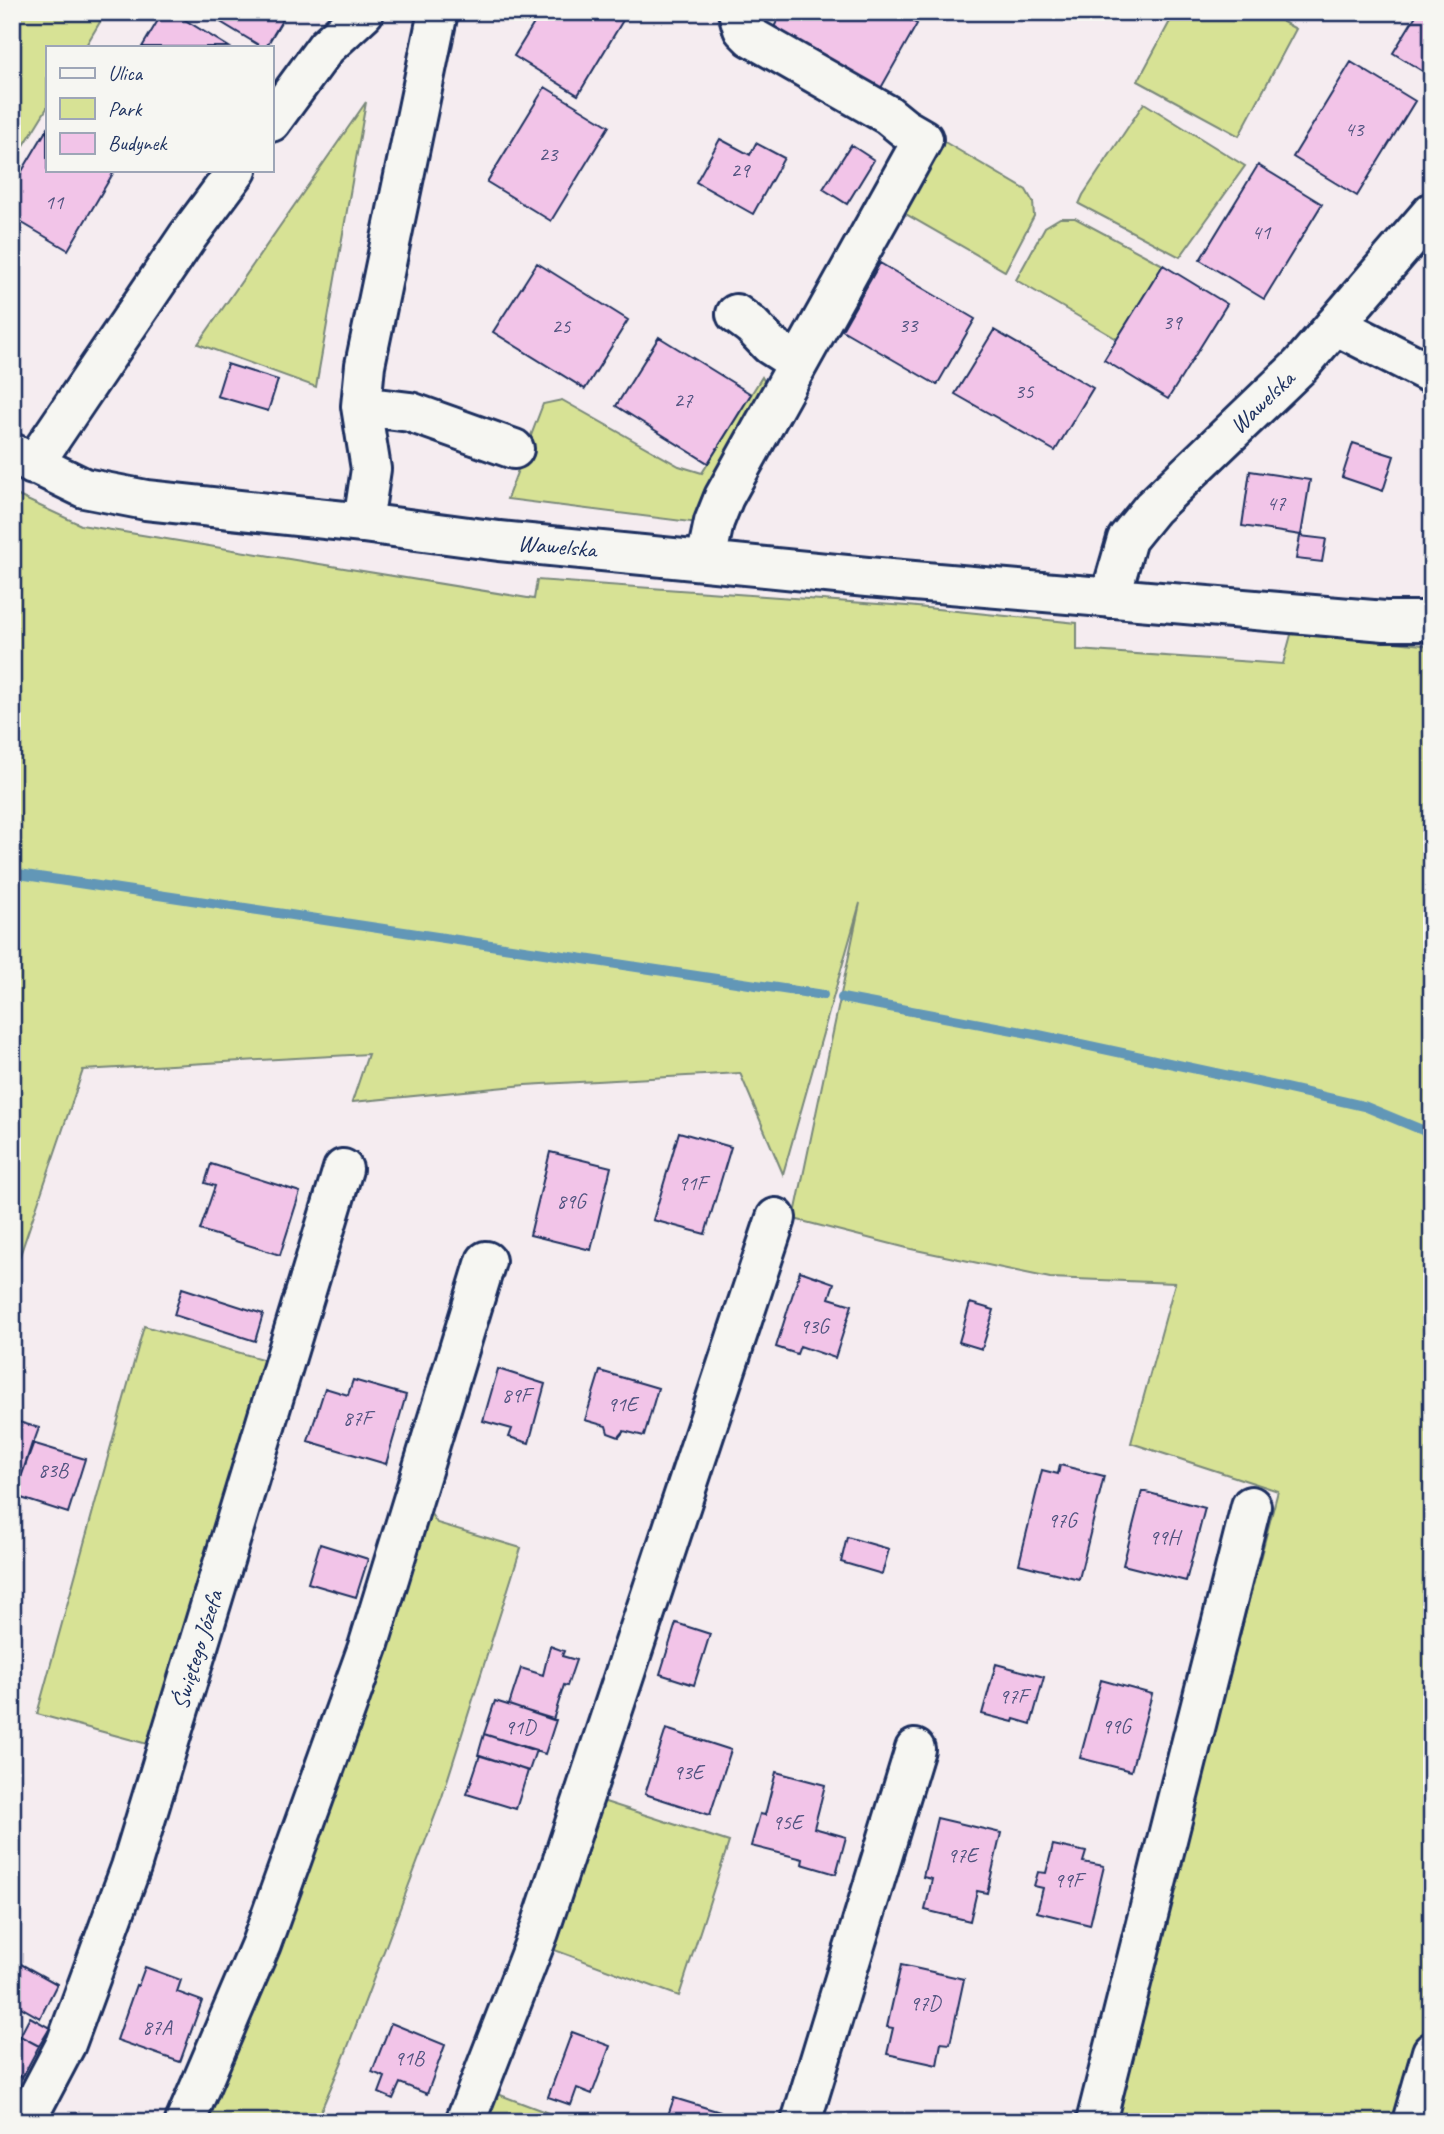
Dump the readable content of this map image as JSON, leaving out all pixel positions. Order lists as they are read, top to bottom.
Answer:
{
  "streets": {
    "street": ["Wawelska", "Świętego Józefa"]
  },
  "house_numbers": [
    "43",
    "23",
    "29",
    "11",
    "41",
    "39",
    "33",
    "25",
    "35",
    "27",
    "47",
    "91F",
    "89G",
    "93G",
    "89F",
    "91E",
    "87F",
    "83B",
    "97G",
    "99H",
    "97F",
    "99G",
    "91D",
    "93E",
    "95E",
    "97E",
    "99F",
    "97D",
    "87A",
    "91B"
  ],
  "legend": ["Ulica", "Park", "Budynek"]
}
